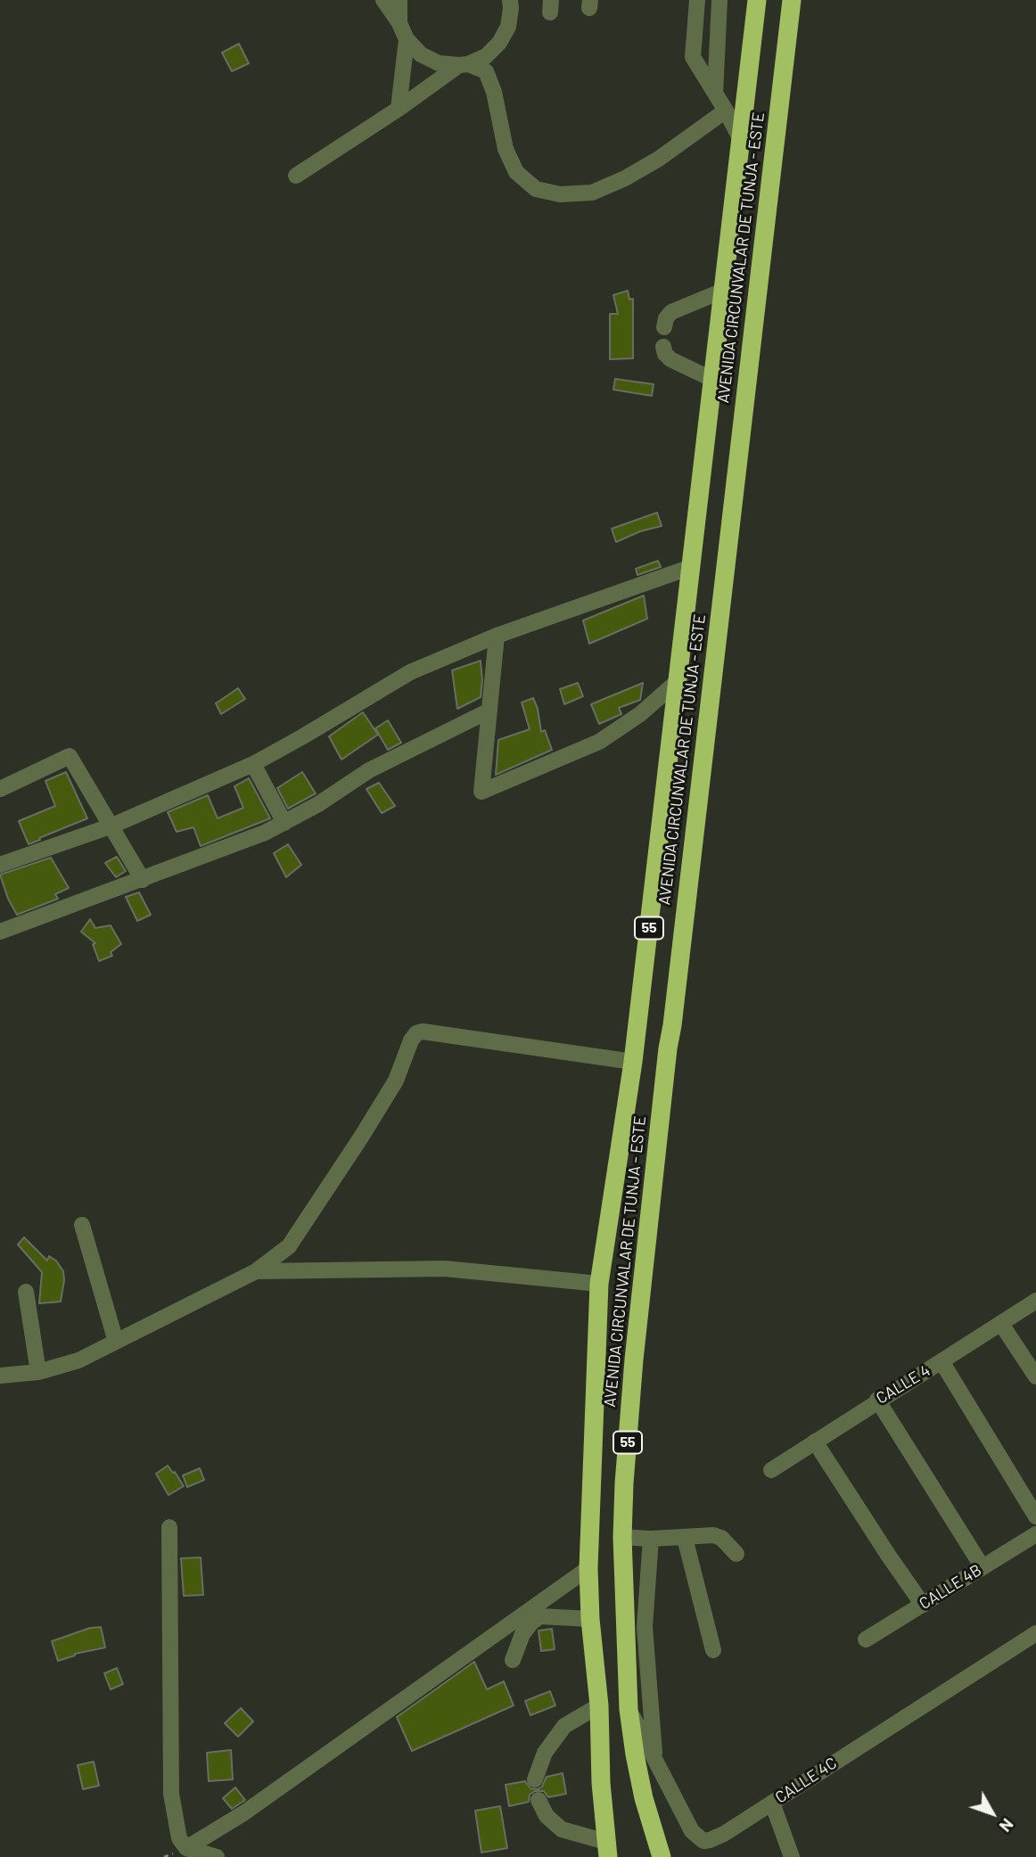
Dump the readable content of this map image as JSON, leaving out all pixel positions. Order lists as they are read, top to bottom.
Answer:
{
  "streets": {
    "highway": ["AVENIDA CIRCUNVALAR DE TUNJA - ESTE", "55"],
    "street": ["CALLE 4", "CALLE 4B", "CALLE 4C"]
  },
  "crossings": [
    ["AVENIDA CIRCUNVALAR DE TUNJA - ESTE", "CALLE 4C"]
  ],
  "north": "bottom right"
}
